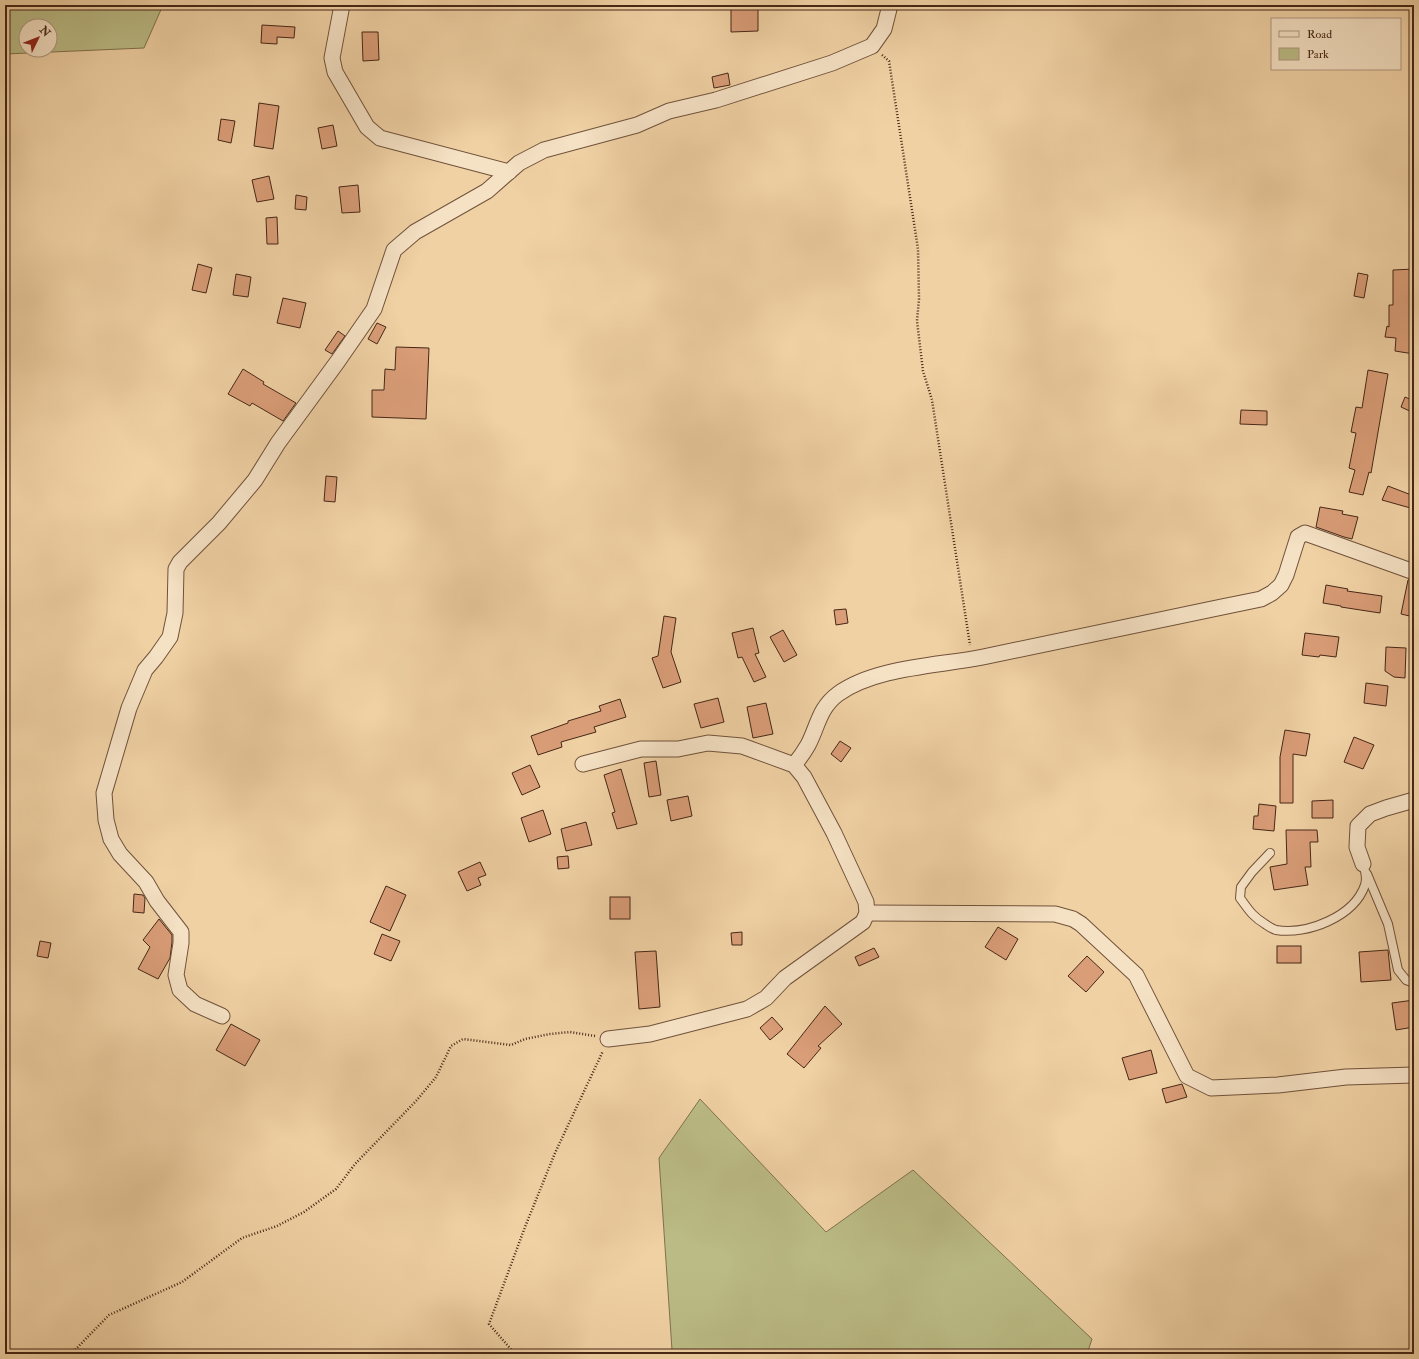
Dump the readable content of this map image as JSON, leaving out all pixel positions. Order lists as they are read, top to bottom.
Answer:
{
  "legend": ["Road", "Park"],
  "north": "top right"
}
